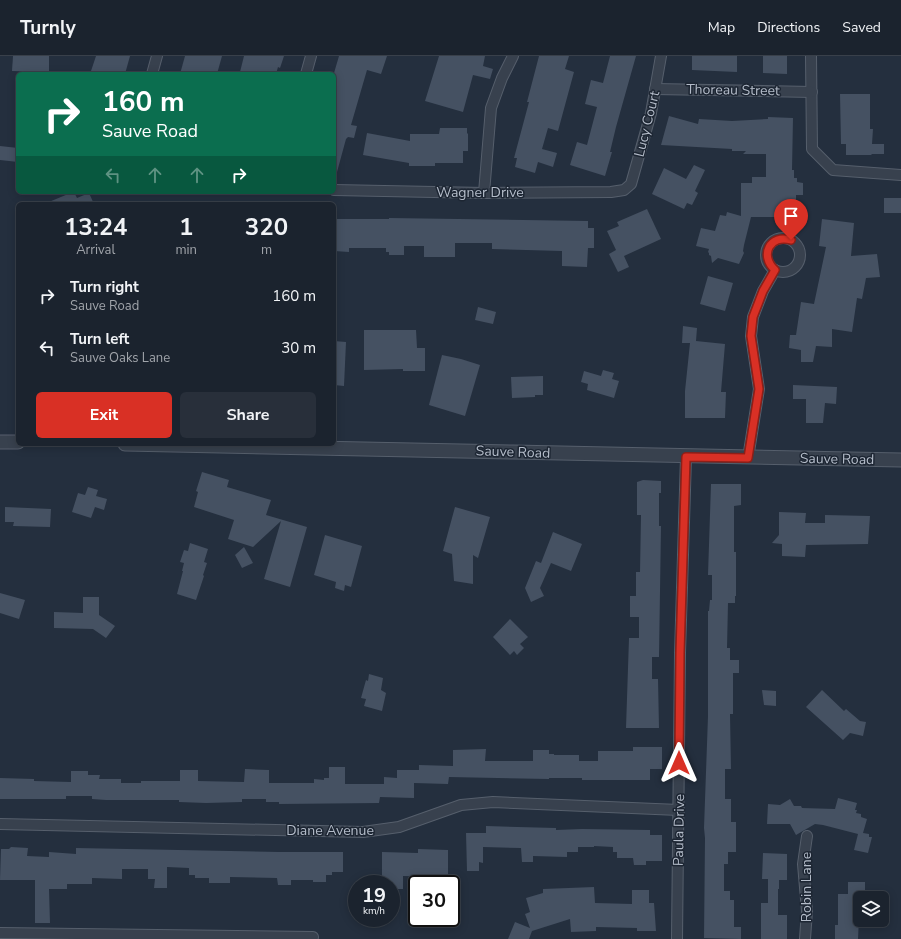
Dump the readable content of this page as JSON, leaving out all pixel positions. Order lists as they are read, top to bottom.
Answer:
{
  "streets": {
    "street": [
      "Thoreau Street",
      "Lucy Court",
      "Wagner Drive",
      "Sauve Road",
      "Diane Avenue",
      "Paula Drive",
      "Robin Lane"
    ]
  },
  "crossings": [
    ["Thoreau Street", "Lucy Court"],
    ["Lucy Court", "Wagner Drive"],
    ["Sauve Road", "Paula Drive"],
    ["Diane Avenue", "Paula Drive"]
  ],
  "page": {
    "header": "Turnly",
    "nav": ["Map", "Directions", "Saved"],
    "turn": ["160 m", "Sauve Road"],
    "eta": [
      "13:24",
      "Arrival",
      "1",
      "min",
      "320",
      "m"
    ],
    "list": [
      {
        "name": "Turn right",
        "note": "Sauve Road",
        "value": "160 m"
      },
      {
        "name": "Turn left",
        "note": "Sauve Oaks Lane",
        "value": "30 m"
      }
    ],
    "buttons": ["Exit", "Share"],
    "speed": "19 km/h",
    "limit": "30"
  }
}
